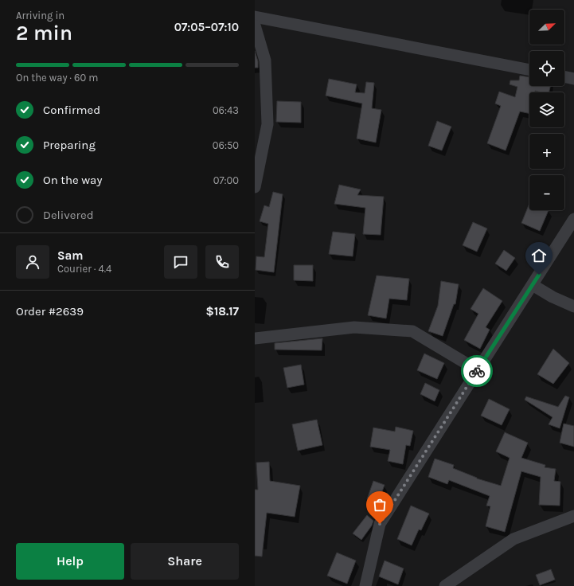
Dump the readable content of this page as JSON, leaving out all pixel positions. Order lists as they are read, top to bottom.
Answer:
{
  "north": "top right",
  "page": {
    "heading": ["2 min", "Arriving in", "07:05–07:10"],
    "panel": [
      "Sam",
      "Courier · 4.4",
      "Order #2639",
      "$18.17"
    ],
    "map_buttons": ["+", "−"],
    "bar": "On the way · 60 m",
    "list": [
      ["Confirmed", "06:43"],
      ["Preparing", "06:50"],
      ["On the way", "07:00"],
      "Delivered"
    ],
    "buttons": ["Help", "Share"]
  }
}
